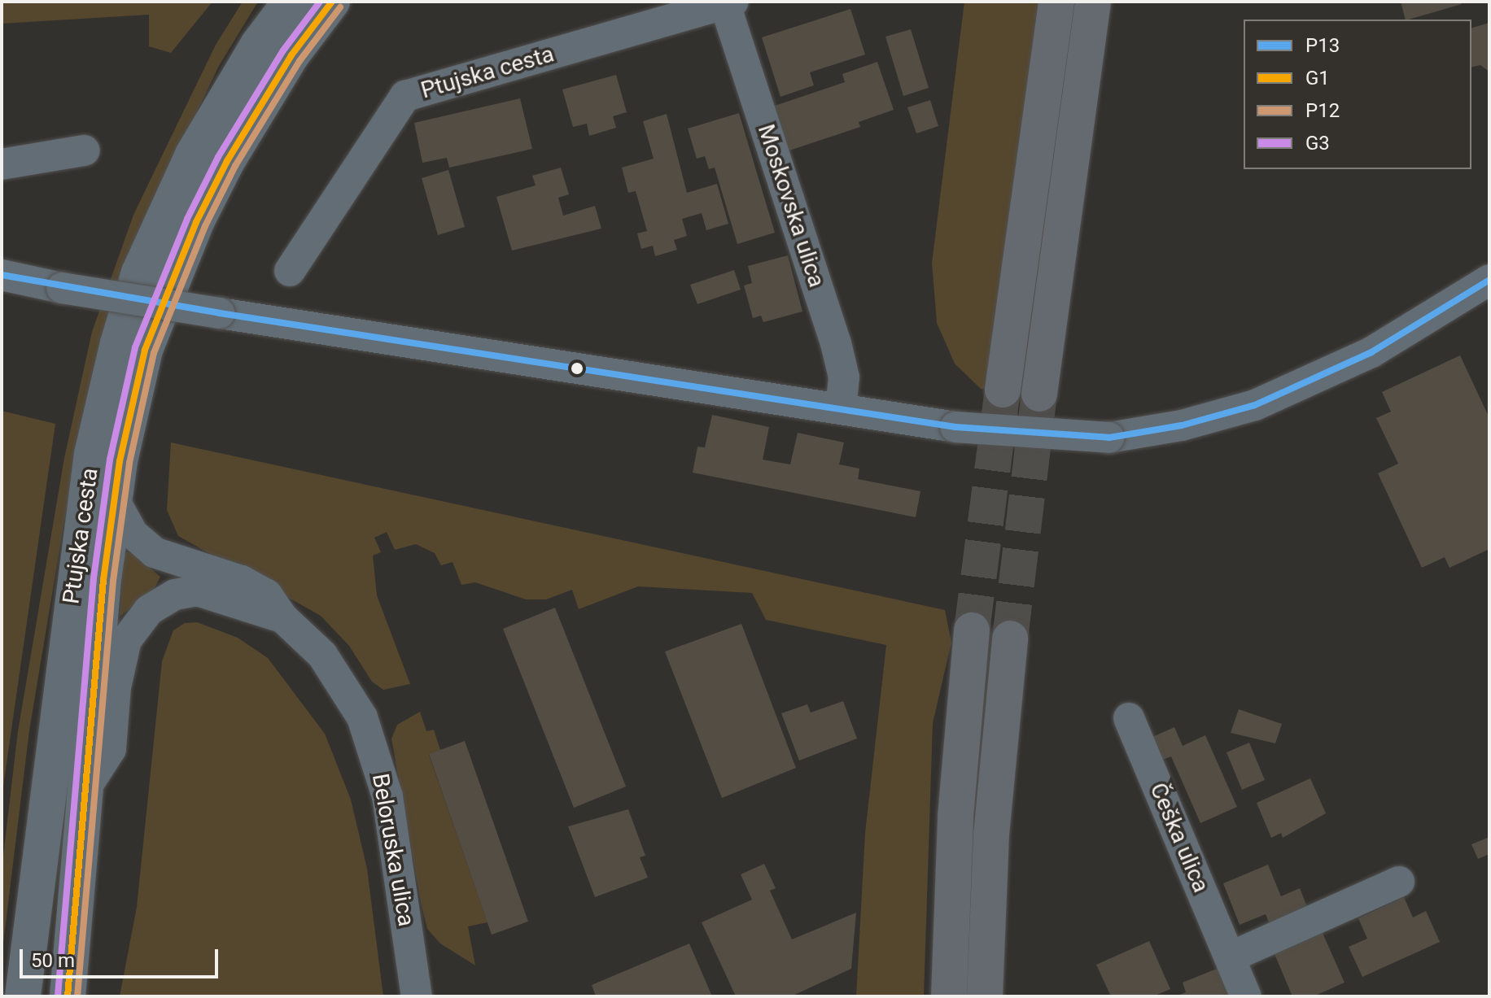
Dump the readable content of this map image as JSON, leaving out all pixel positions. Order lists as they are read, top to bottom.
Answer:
{
  "streets": {
    "main road": ["Ptujska cesta"],
    "street": ["Moskovska ulica", "Češka ulica", "Beloruska ulica"]
  },
  "crossings": [
    ["Ptujska cesta", "Moskovska ulica"],
    ["Ptujska cesta", "Beloruska ulica"]
  ],
  "lines": [
    "transit line G1",
    "transit line G3",
    "transit line P12",
    "transit line P13"
  ],
  "legend": [
    "P13",
    "G1",
    "P12",
    "G3"
  ],
  "scale_bar": "50 m"
}
